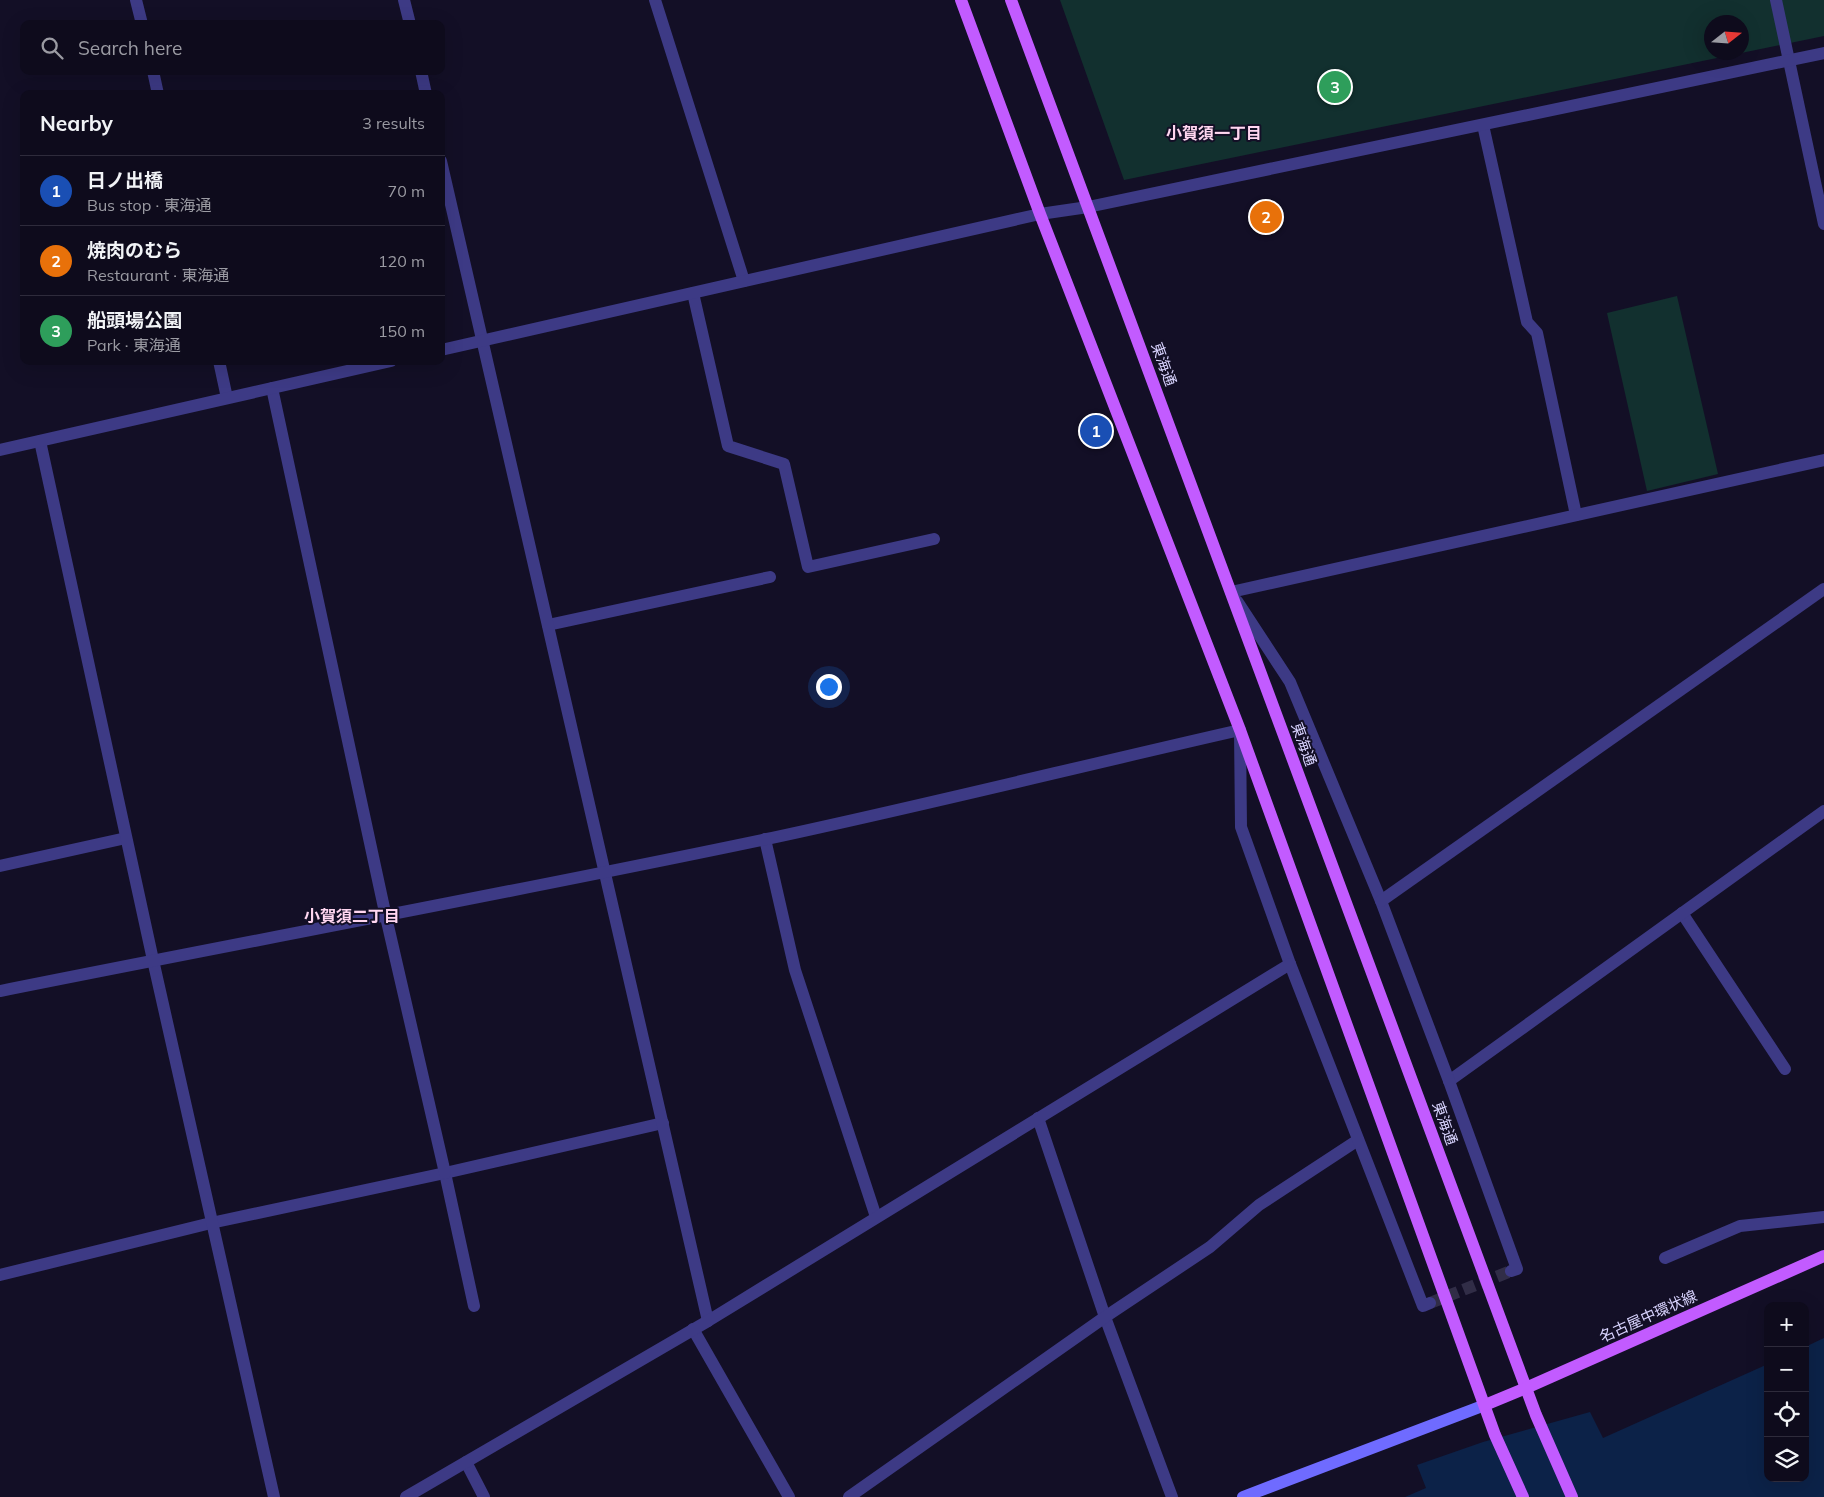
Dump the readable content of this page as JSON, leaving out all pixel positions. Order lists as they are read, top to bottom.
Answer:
{
  "streets": {
    "main road": ["東海通", "名古屋中環状線"]
  },
  "crossings": [
    ["東海通", "名古屋中環状線"]
  ],
  "districts": ["小賀須一丁目", "小賀須二丁目"],
  "north": "right",
  "page": {
    "search": "Search here",
    "pins": ["3", "2", "1"],
    "heading": ["Nearby", "3 results"],
    "list": [
      {
        "mark": "1",
        "name": "日ノ出橋",
        "note": "Bus stop · 東海通",
        "value": "70 m"
      },
      {
        "mark": "2",
        "name": "焼肉のむら",
        "note": "Restaurant · 東海通",
        "value": "120 m"
      },
      {
        "mark": "3",
        "name": "船頭場公園",
        "note": "Park · 東海通",
        "value": "150 m"
      }
    ],
    "map_buttons": ["+", "−"]
  }
}
